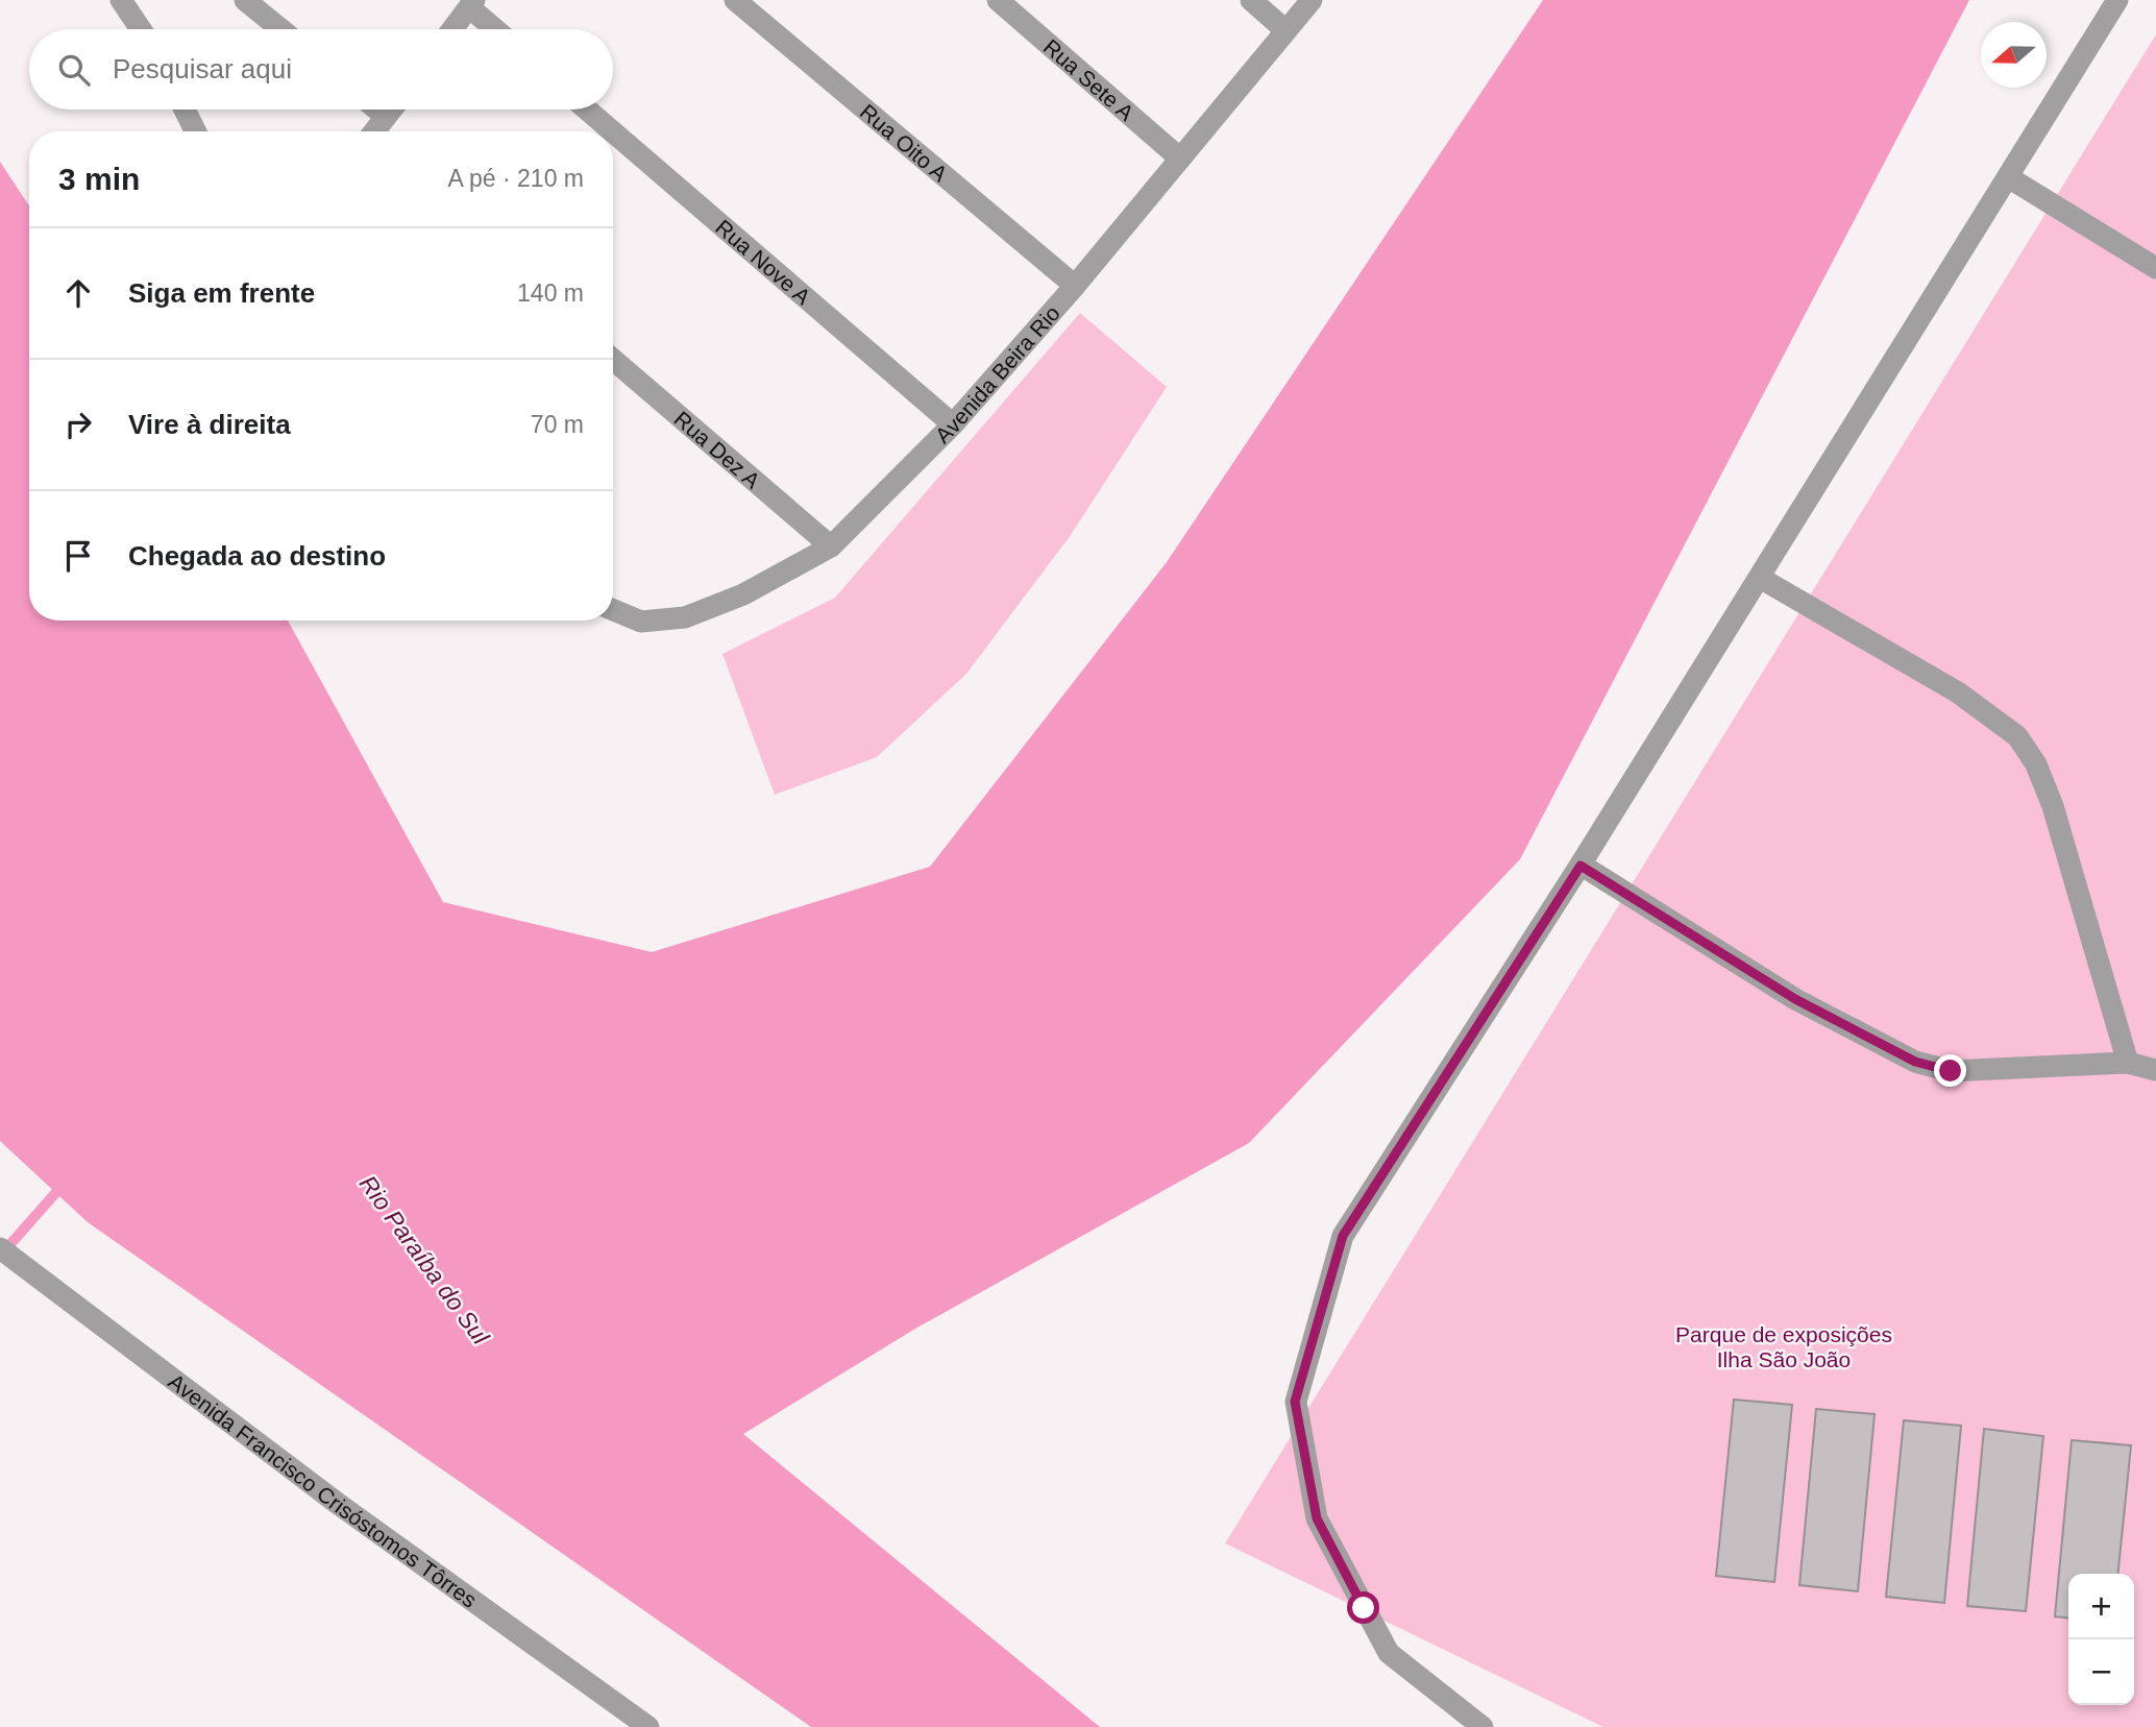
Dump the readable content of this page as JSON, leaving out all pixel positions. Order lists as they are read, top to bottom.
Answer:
{
  "streets": {
    "street": [
      "Rua Sete A",
      "Rua Oito A",
      "Rua Nove A",
      "Avenida Beira Rio",
      "Rua Dez A",
      "Avenida Francisco Crisóstomos Tôrres"
    ]
  },
  "crossings": [
    ["Rua Sete A", "Avenida Beira Rio"],
    ["Rua Oito A", "Avenida Beira Rio"],
    ["Rua Nove A", "Avenida Beira Rio"],
    ["Avenida Beira Rio", "Rua Dez A"]
  ],
  "water": ["Rio Paraíba do Sul"],
  "parks": ["Parque de exposições Ilha São João"],
  "north": "left",
  "page": {
    "search": "Pesquisar aqui",
    "heading": ["3 min", "A pé · 210 m"],
    "list": [
      ["Siga em frente", "140 m"],
      ["Vire à direita", "70 m"],
      "Chegada ao destino"
    ],
    "map_buttons": ["+", "−"]
  }
}
